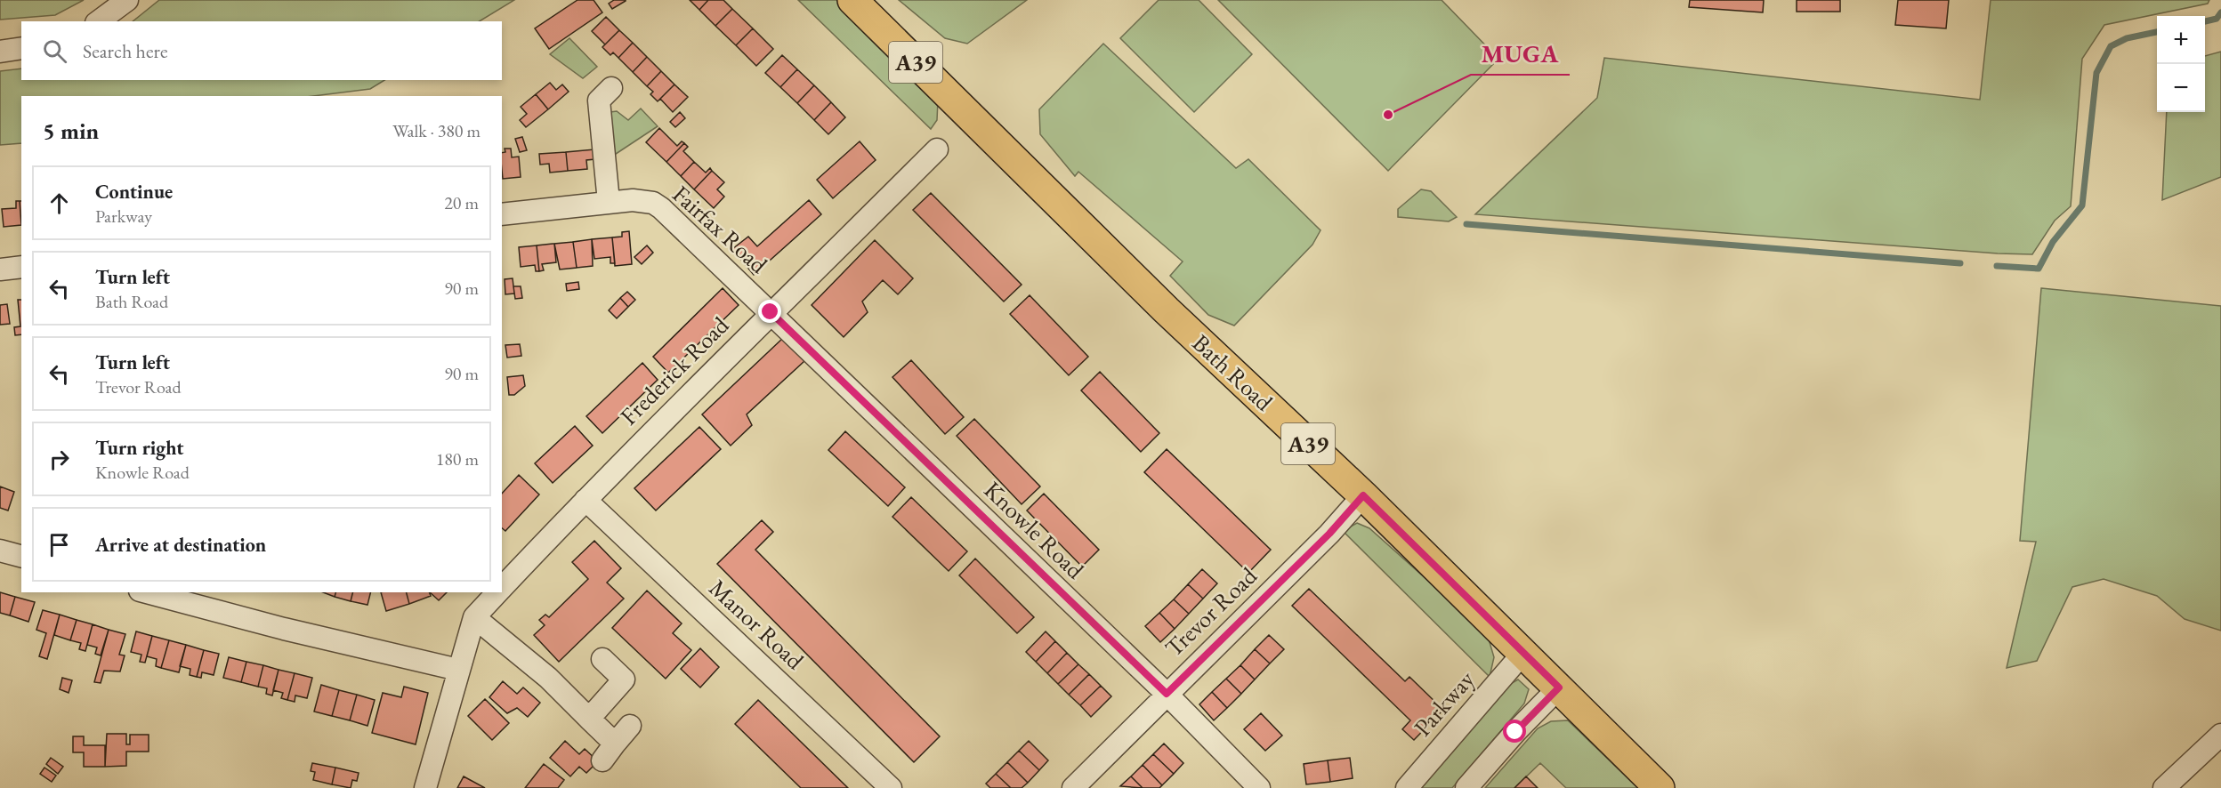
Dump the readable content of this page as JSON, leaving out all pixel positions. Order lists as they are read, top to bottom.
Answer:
{
  "streets": {
    "main road": ["A39", "Bath Road"],
    "street": [
      "Fairfax Road",
      "Frederick Road",
      "Knowle Road",
      "Trevor Road",
      "Manor Road",
      "Parkway"
    ]
  },
  "crossings": [
    ["Fairfax Road", "Frederick Road"],
    ["Fairfax Road", "Knowle Road"],
    ["Frederick Road", "Knowle Road"],
    ["Frederick Road", "Manor Road"],
    ["Bath Road", "Trevor Road"],
    ["Bath Road", "Parkway"],
    ["Knowle Road", "Trevor Road"]
  ],
  "places": ["MUGA"],
  "page": {
    "map_buttons": ["+", "−"],
    "search": "Search here",
    "heading": ["5 min", "Walk · 380 m"],
    "list": [
      ["Continue", "Parkway", "20 m"],
      ["Turn left", "Bath Road", "90 m"],
      ["Turn left", "Trevor Road", "90 m"],
      ["Turn right", "Knowle Road", "180 m"],
      "Arrive at destination"
    ]
  }
}
